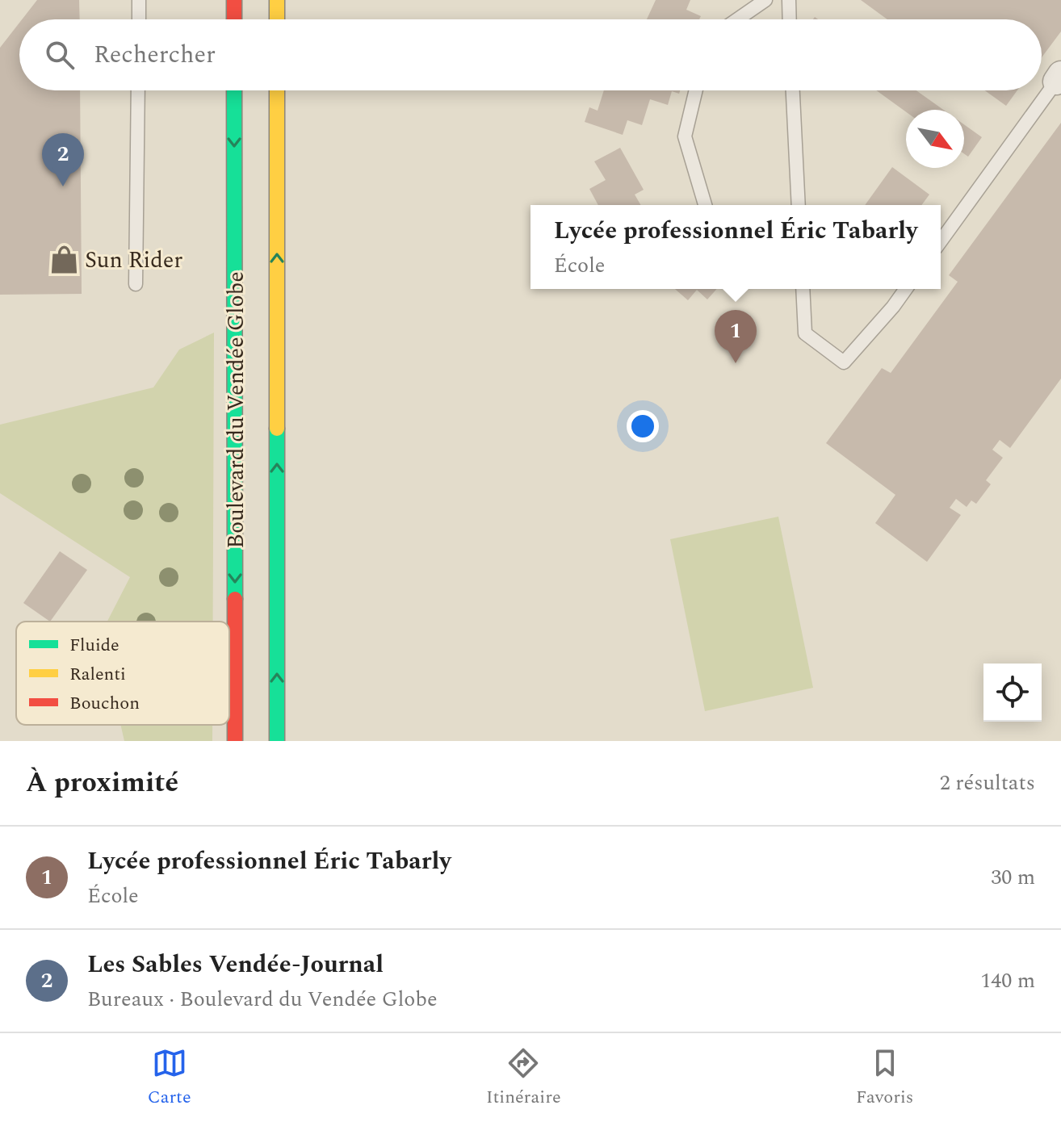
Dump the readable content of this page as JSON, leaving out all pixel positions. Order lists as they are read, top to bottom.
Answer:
{
  "streets": {
    "main road": ["Boulevard du Vendée Globe"]
  },
  "places": {
    "shop": ["Sun Rider"]
  },
  "legend": ["Fluide", "Ralenti", "Bouchon"],
  "north": "bottom right",
  "page": {
    "search": "Rechercher",
    "pins": ["2", "1"],
    "popup": ["Lycée professionnel Éric Tabarly", "École"],
    "heading": ["À proximité", "2 résultats"],
    "list": [
      {
        "mark": "1",
        "name": "Lycée professionnel Éric Tabarly",
        "note": "École",
        "value": "30 m"
      },
      {
        "mark": "2",
        "name": "Les Sables Vendée-Journal",
        "note": "Bureaux · Boulevard du Vendée Globe",
        "value": "140 m"
      }
    ],
    "nav": ["Carte", "Itinéraire", "Favoris"]
  }
}
